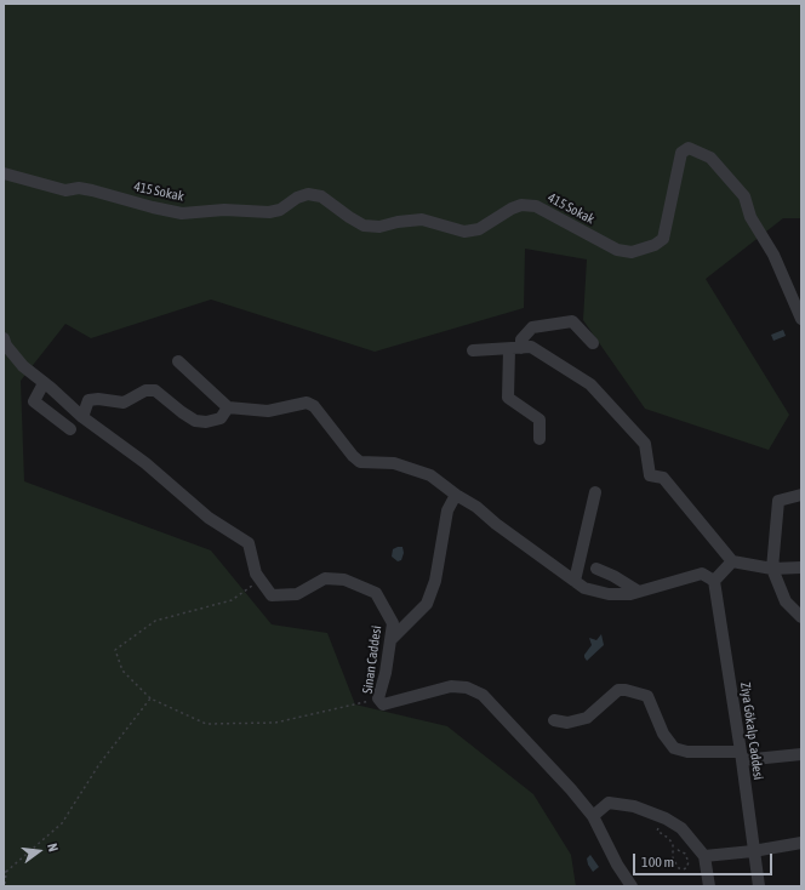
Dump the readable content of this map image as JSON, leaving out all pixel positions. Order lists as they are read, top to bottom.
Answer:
{
  "streets": {
    "street": ["415 Sokak", "Sinan Caddesi", "Ziya Gökalp Caddesi"]
  },
  "scale_bar": "100 m",
  "north": "right"
}
